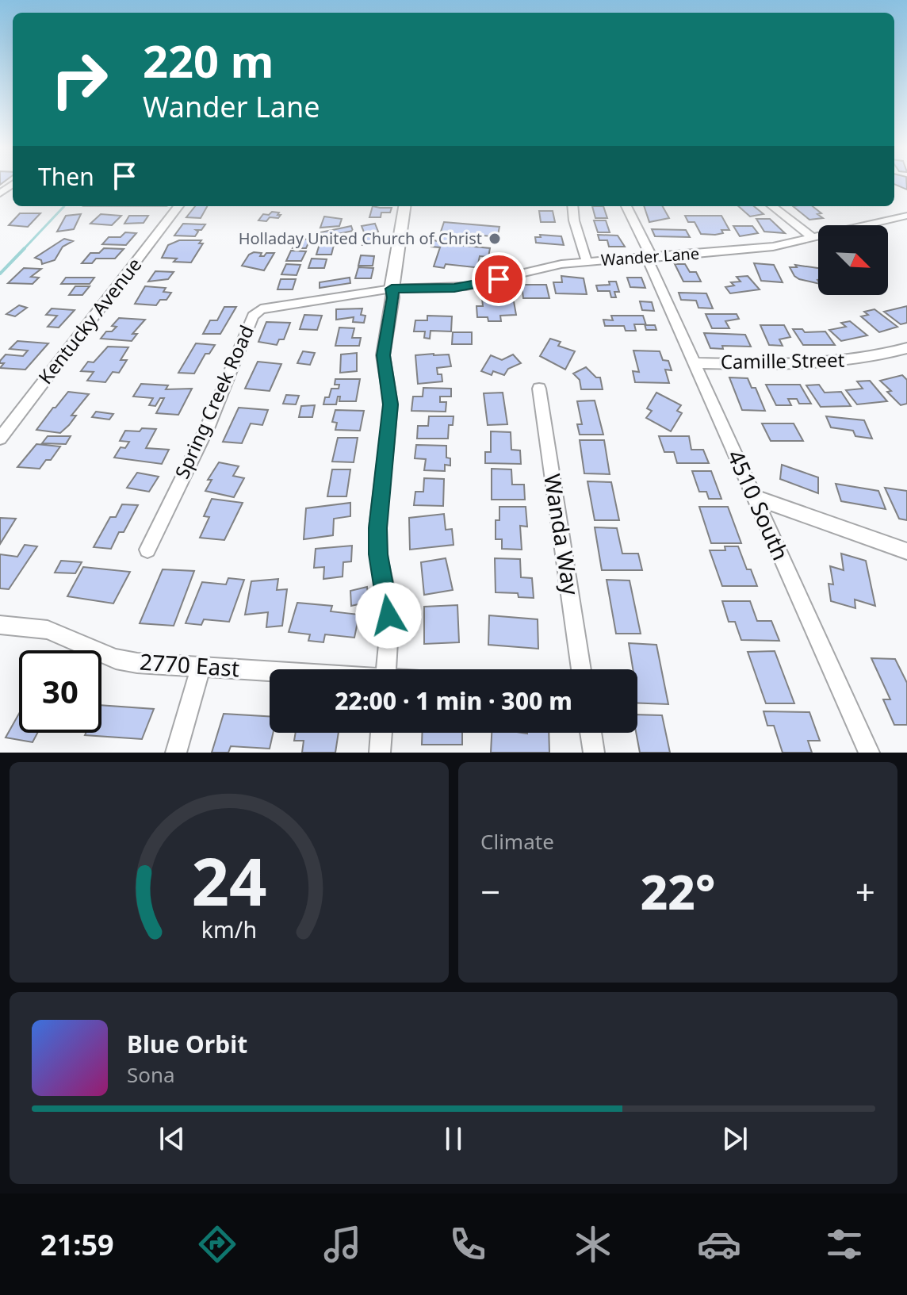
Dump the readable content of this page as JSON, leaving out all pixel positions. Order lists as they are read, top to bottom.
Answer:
{
  "streets": {
    "street": [
      "Wander Lane",
      "Kentucky Avenue",
      "Camille Street",
      "Spring Creek Road",
      "4510 South",
      "Wanda Way",
      "2770 East"
    ]
  },
  "crossings": [
    ["Wander Lane", "Spring Creek Road"],
    ["Wander Lane", "4510 South"],
    ["Camille Street", "4510 South"]
  ],
  "places": ["Holladay United Church of Christ"],
  "north": "bottom right",
  "page": {
    "turn": ["220 m", "Wander Lane"],
    "then": "Then",
    "limit": "30",
    "trip": "22:00 · 1 min · 300 m",
    "tile": "Climate",
    "heat": ["−", "22°", "+"],
    "song": ["Blue Orbit", "Sona"],
    "tabs": "21:59",
    "gauge": ["24", "km/h"]
  }
}
